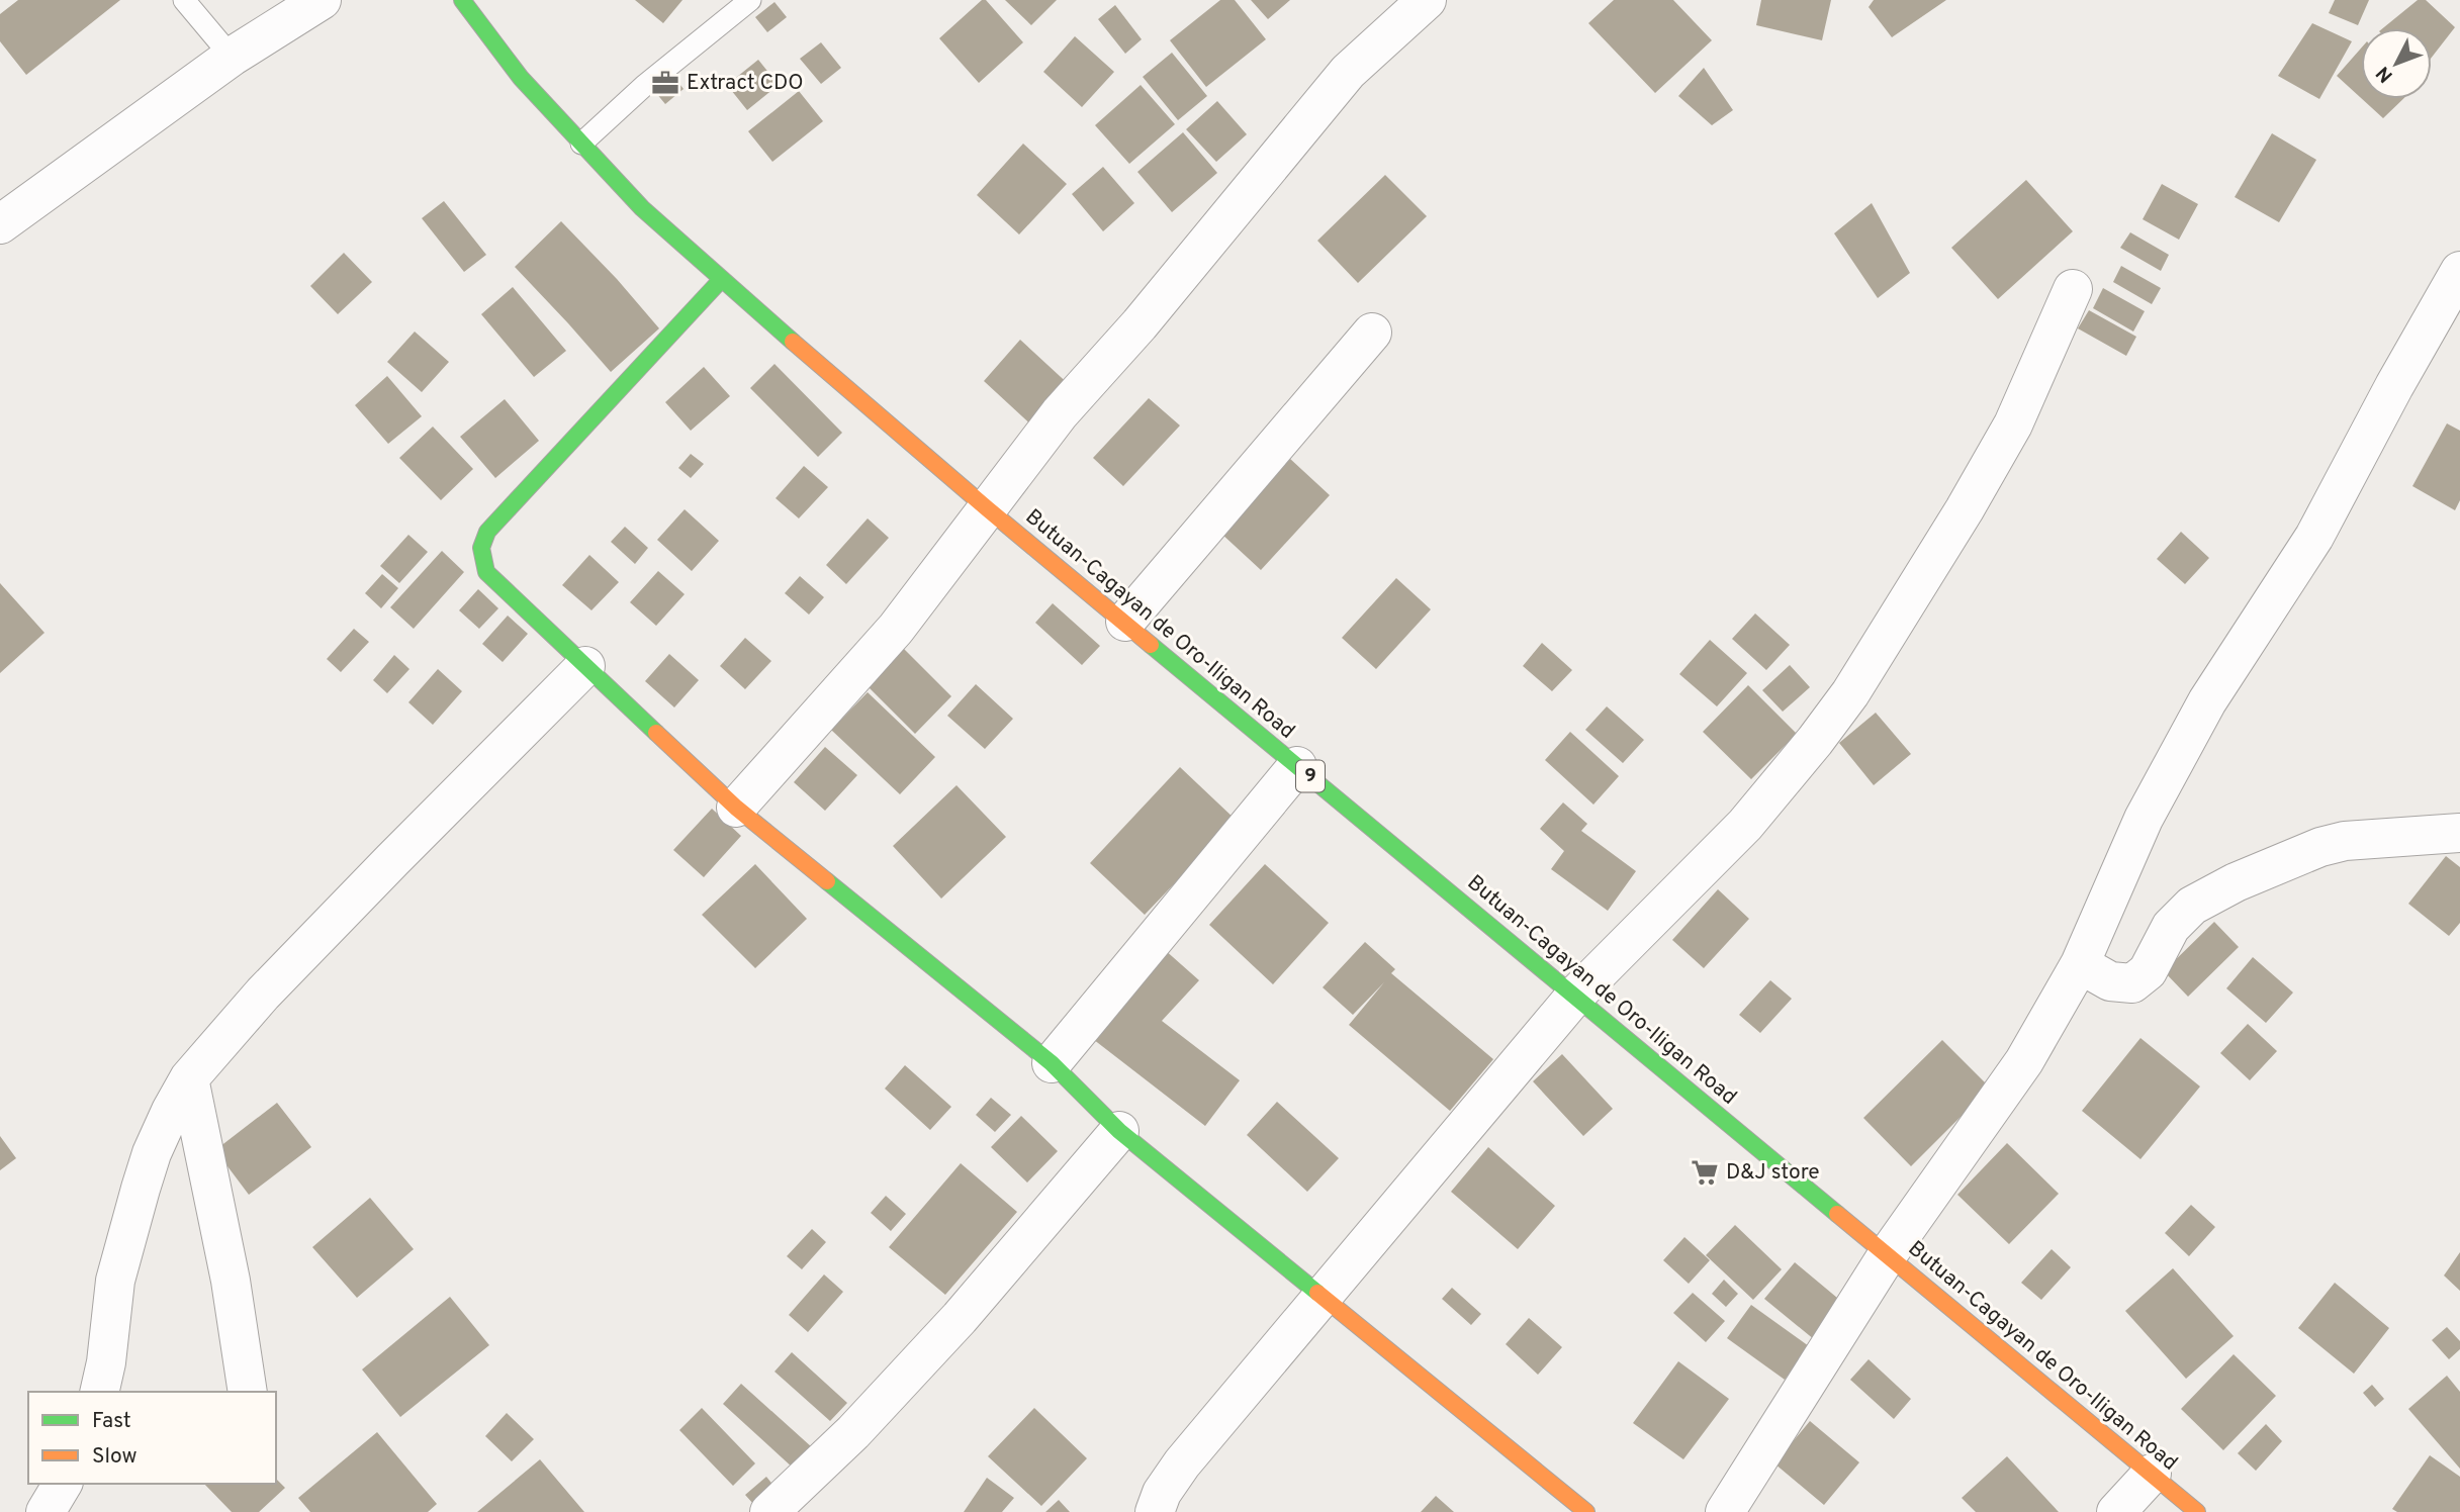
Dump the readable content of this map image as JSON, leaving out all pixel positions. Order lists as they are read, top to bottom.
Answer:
{
  "streets": {
    "main road": ["Butuan-Cagayan de Oro-Iligan Road", "9"]
  },
  "places": {
    "office": ["Extract CDO"],
    "supermarket": ["D&J store"]
  },
  "legend": ["Fast", "Slow"],
  "north": "bottom left"
}
